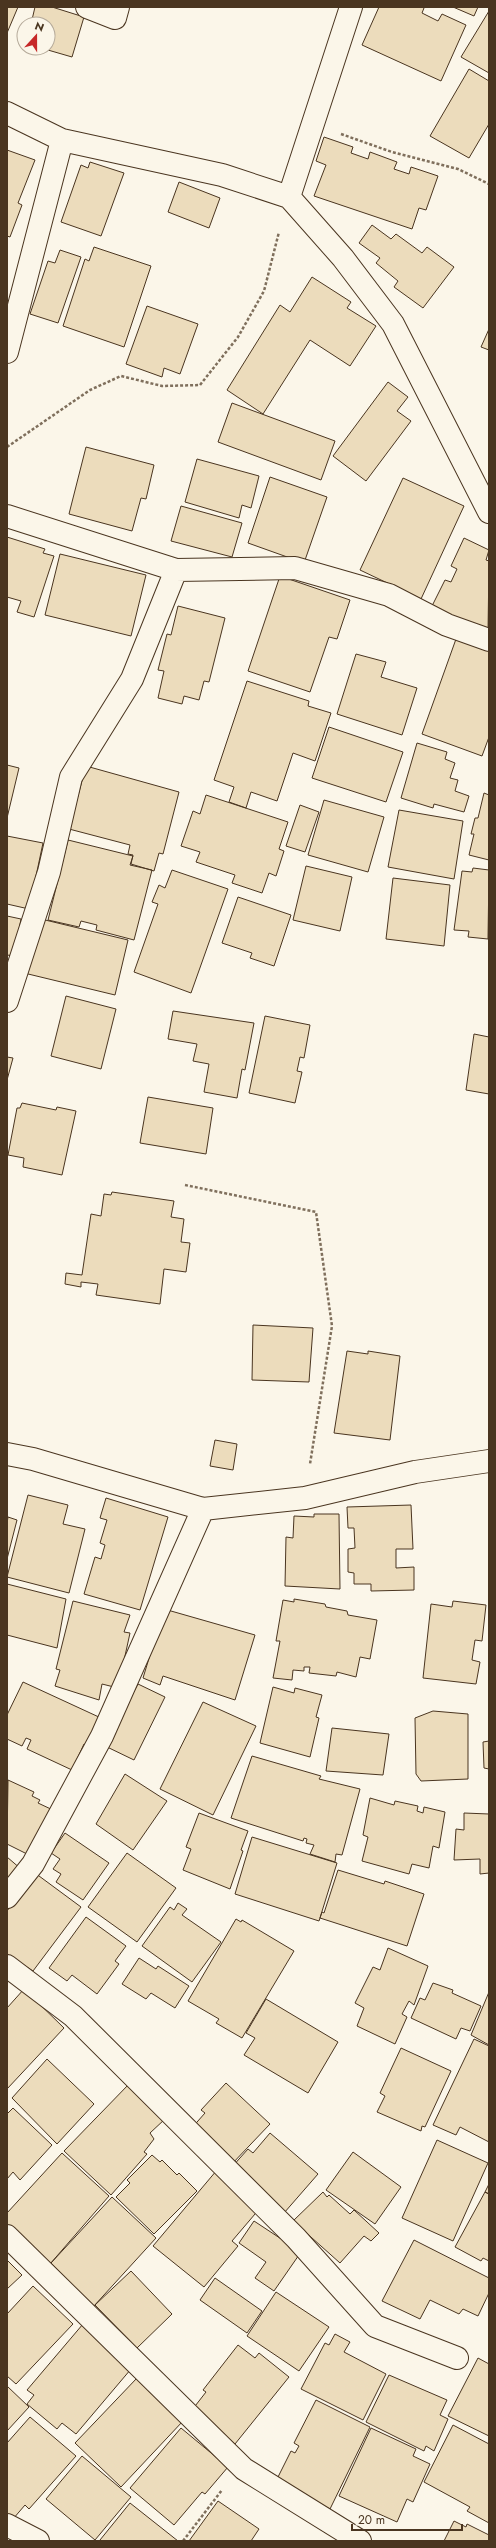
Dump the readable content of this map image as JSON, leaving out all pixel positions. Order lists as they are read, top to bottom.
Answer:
{
  "scale_bar": "20 m",
  "north": "top"
}
